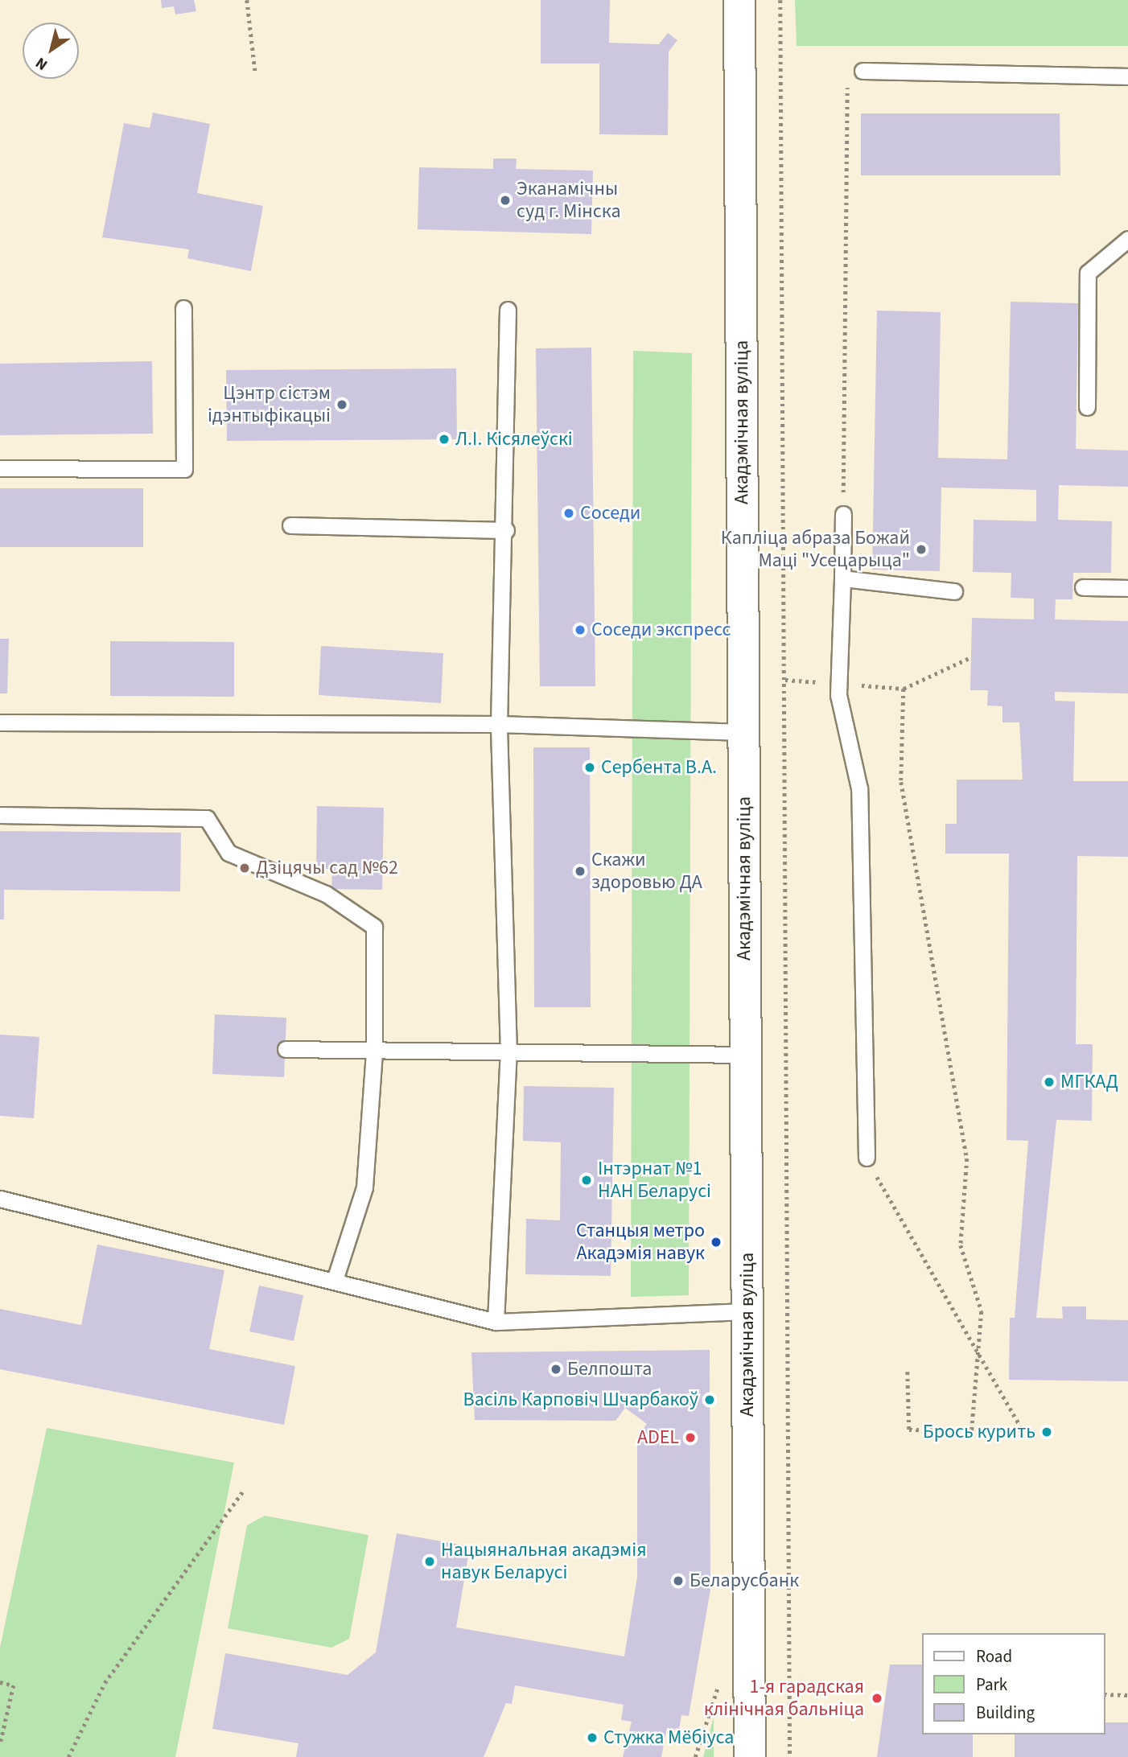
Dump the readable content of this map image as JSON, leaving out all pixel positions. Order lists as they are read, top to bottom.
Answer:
{
  "streets": {
    "street": ["Акадэмічная вуліца"]
  },
  "places": [
    "Эканамічны суд г. Мінска",
    "Цэнтр сістэм ідэнтыфікацыі",
    "Л.І. Кісялеўскі",
    "Соседи",
    "Капліца абраза Божай Маці \"Усецарыца\"",
    "Соседи экспресс",
    "Сербента В.А.",
    "Дзіцячы сад №62",
    "Скажи здоровью ДА",
    "МГКАД",
    "Інтэрнат №1 НАН Беларусі",
    "Станцыя метро Акадэмія навук",
    "Белпошта",
    "Васіль Карповіч Шчарбакоў",
    "Брось курить",
    "ADEL",
    "Нацыянальная акадэмія навук Беларусі",
    "Беларусбанк",
    "1-я гарадская клінічная бальніца",
    "Стужка Мёбіуса"
  ],
  "legend": ["Road", "Park", "Building"],
  "north": "bottom left"
}
